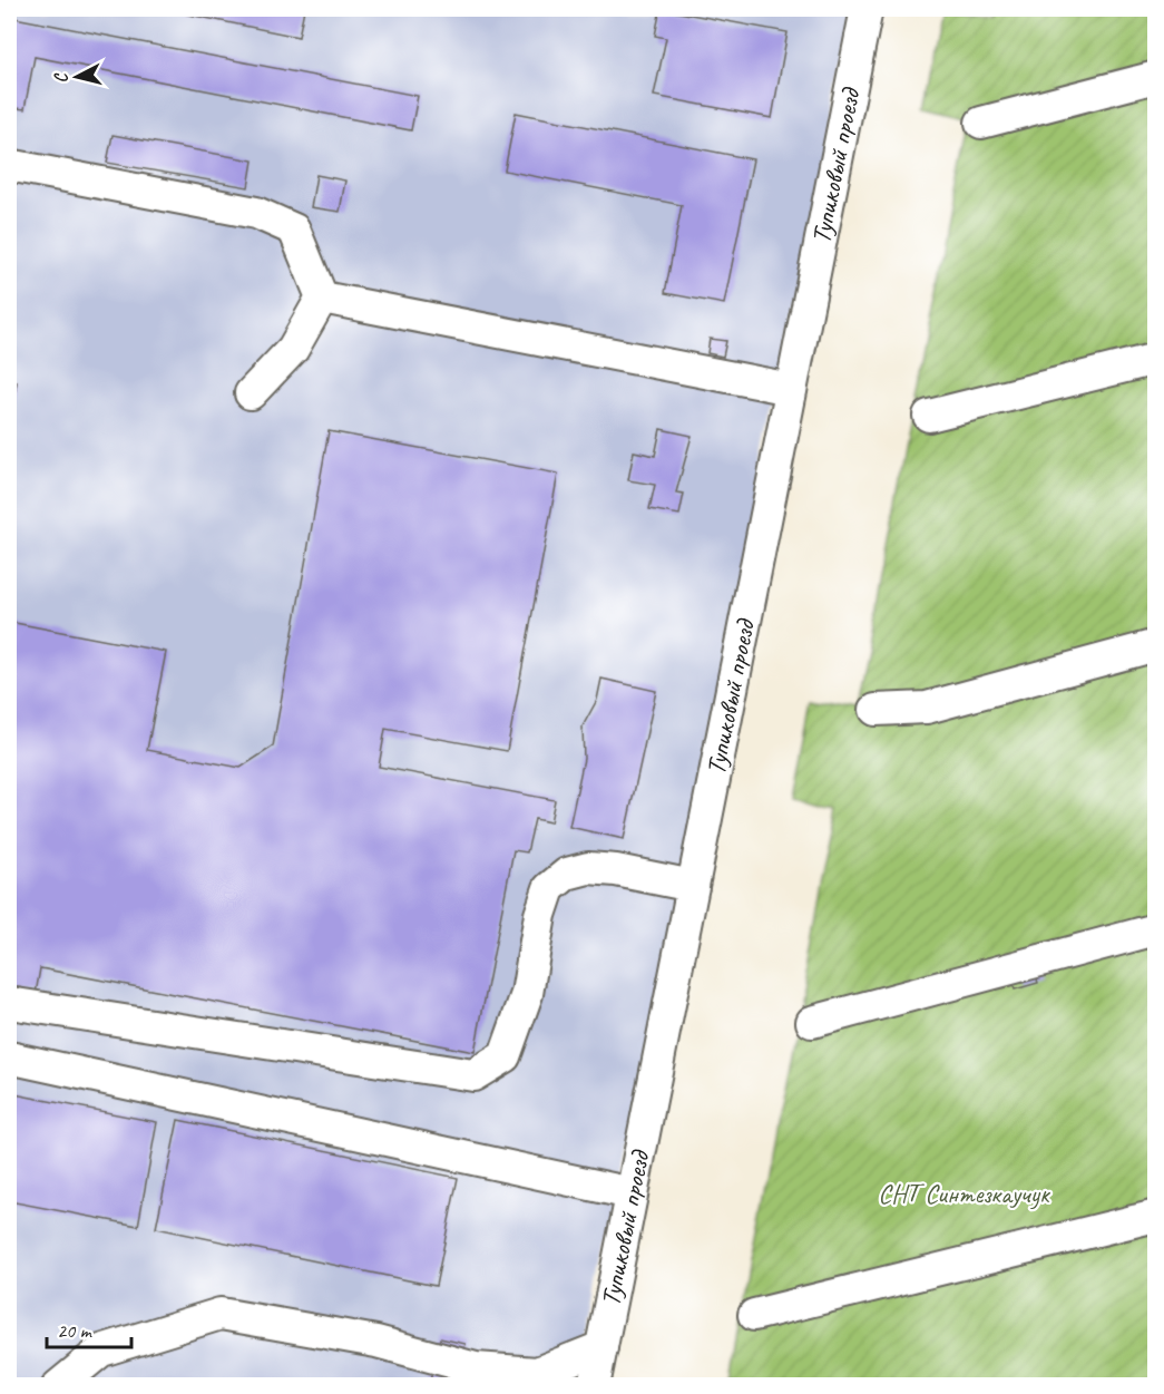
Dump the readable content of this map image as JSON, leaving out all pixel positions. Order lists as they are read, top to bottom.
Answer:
{
  "streets": {
    "street": ["Тупиковый проезд"]
  },
  "parks": ["СНТ Синтезкаучук"],
  "scale_bar": "20 m",
  "north": "left"
}
